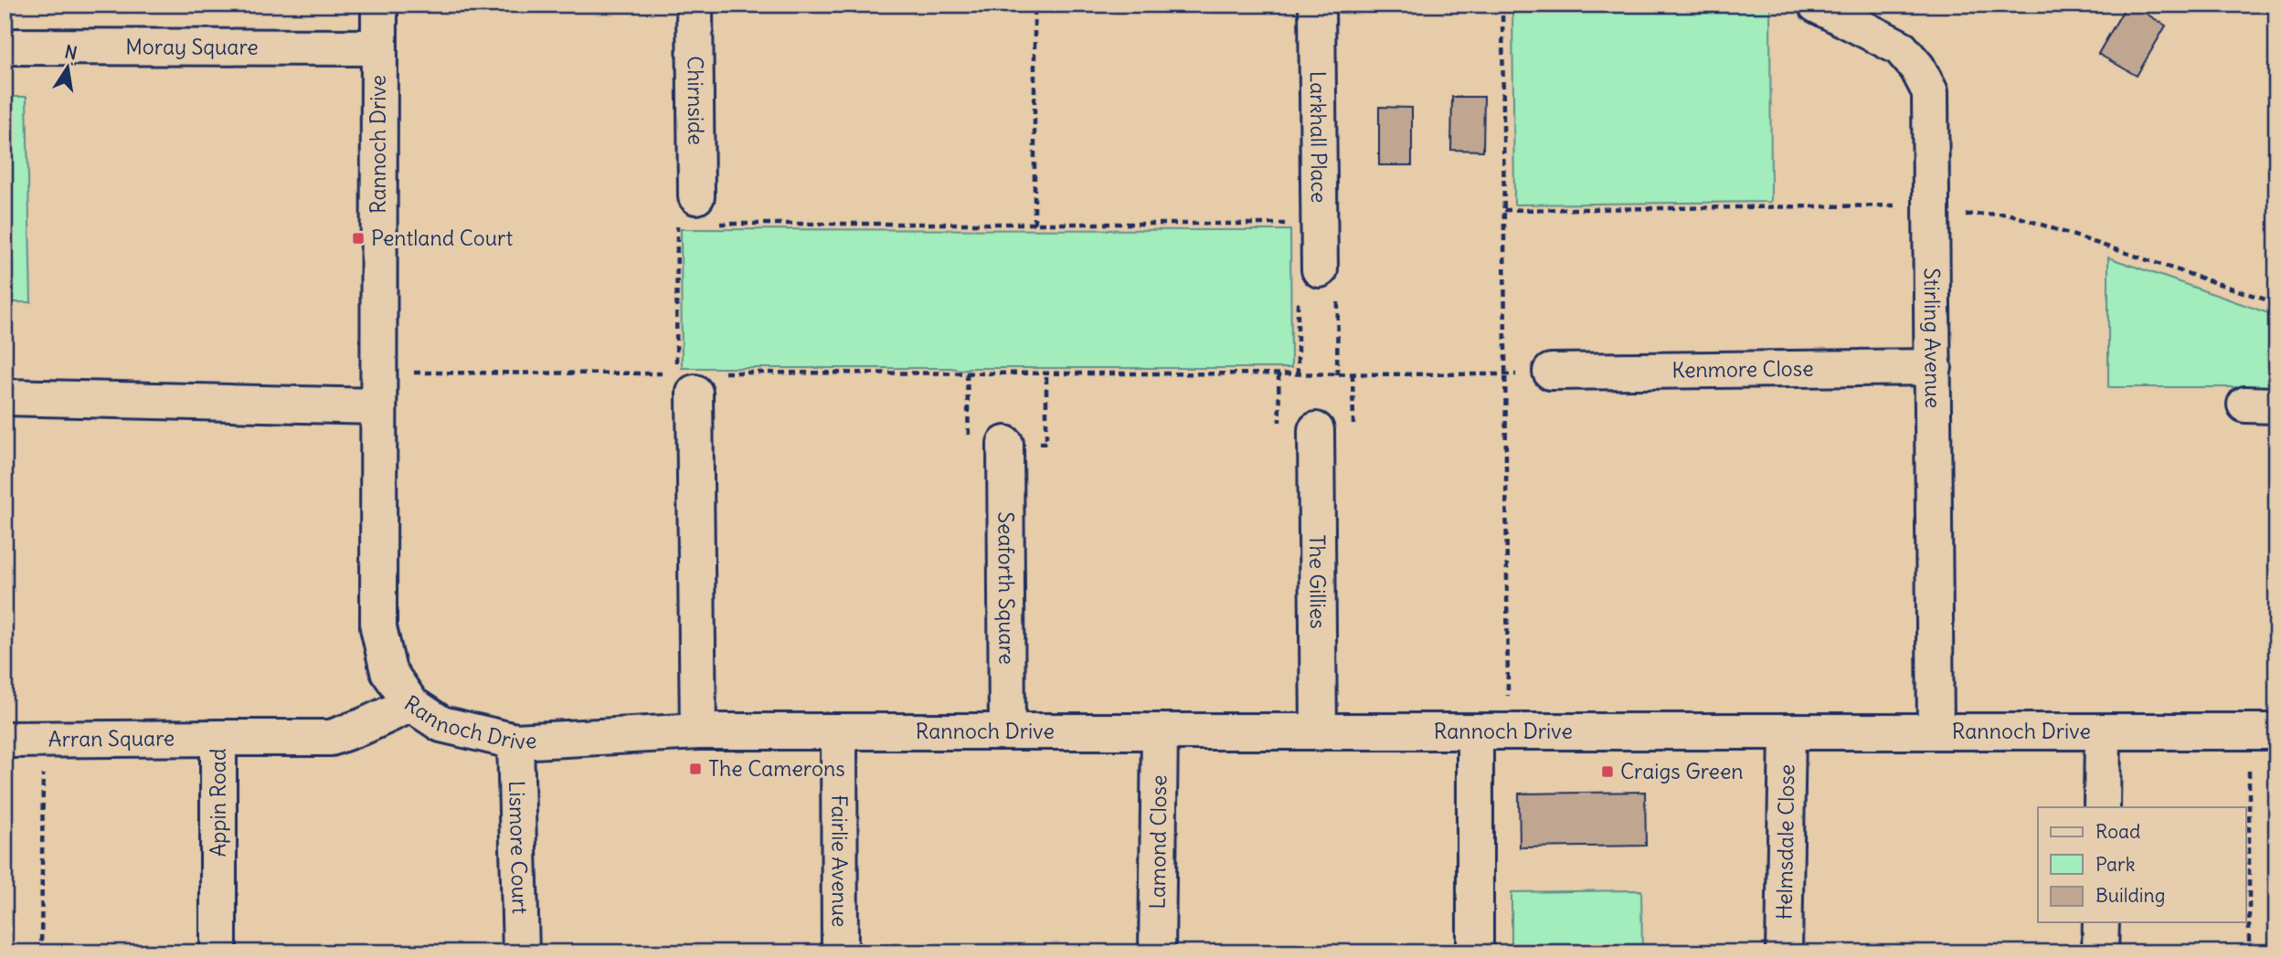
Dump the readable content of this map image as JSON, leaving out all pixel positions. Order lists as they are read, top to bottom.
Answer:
{
  "streets": {
    "street": [
      "Moray Square",
      "Chirnside",
      "Larkhall Place",
      "Rannoch Drive",
      "Stirling Avenue",
      "Kenmore Close",
      "The Gillies",
      "Seaforth Square",
      "Arran Square",
      "Appin Road",
      "Lamond Close",
      "Helmsdale Close",
      "Lismore Court",
      "Fairlie Avenue"
    ]
  },
  "crossings": [
    ["Moray Square", "Rannoch Drive"],
    ["Rannoch Drive", "Stirling Avenue"],
    ["Rannoch Drive", "The Gillies"],
    ["Rannoch Drive", "Seaforth Square"],
    ["Rannoch Drive", "Appin Road"],
    ["Rannoch Drive", "Lamond Close"],
    ["Rannoch Drive", "Helmsdale Close"],
    ["Rannoch Drive", "Lismore Court"],
    ["Rannoch Drive", "Fairlie Avenue"],
    ["Stirling Avenue", "Kenmore Close"],
    ["Arran Square", "Appin Road"]
  ],
  "places": {
    "transit": ["Pentland Court", "The Camerons", "Craigs Green"]
  },
  "legend": ["Road", "Park", "Building"],
  "north": "top"
}
